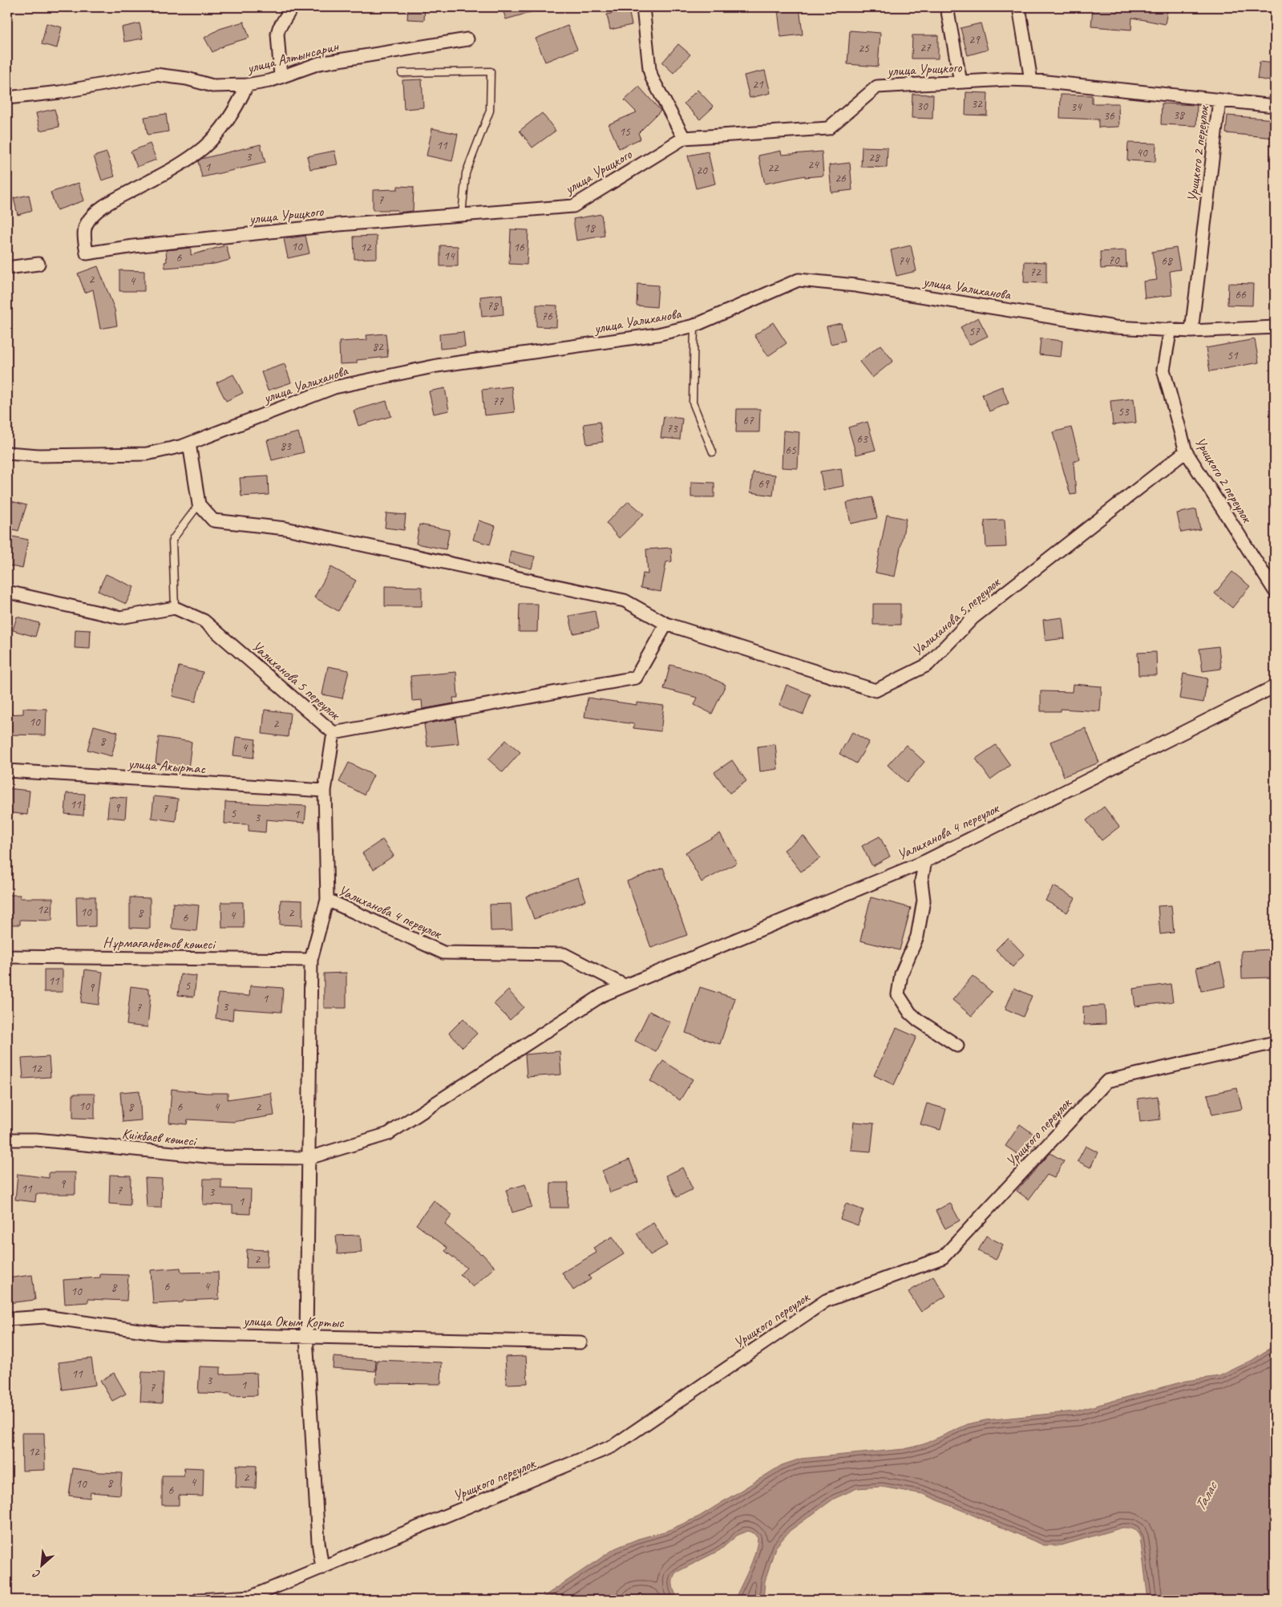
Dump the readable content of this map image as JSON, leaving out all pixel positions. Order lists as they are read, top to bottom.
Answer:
{
  "streets": {
    "street": [
      "улица Алтынсарин",
      "улица Урицкого",
      "Урицкого 2 переулок",
      "улица Уалиханова",
      "Уалиханова 5 переулок",
      "улица Акыртас",
      "Уалиханова 4 переулок",
      "Нұрмағанбетов көшесі",
      "Урицкого переулок",
      "Киікбаев көшесі",
      "улица Окым Кортыс"
    ]
  },
  "crossings": [
    ["улица Алтынсарин", "улица Урицкого"],
    ["улица Урицкого", "Урицкого 2 переулок"],
    ["Урицкого 2 переулок", "улица Уалиханова"],
    ["Урицкого 2 переулок", "Уалиханова 5 переулок"],
    ["Уалиханова 5 переулок", "Уалиханова 4 переулок"],
    ["улица Акыртас", "Уалиханова 4 переулок"],
    ["Уалиханова 4 переулок", "Киікбаев көшесі"]
  ],
  "water": ["Талас"],
  "house_numbers": [
    "29",
    "27",
    "25",
    "21",
    "32",
    "30",
    "34",
    "38",
    "36",
    "15",
    "11",
    "40",
    "3",
    "28",
    "24",
    "1",
    "22",
    "20",
    "26",
    "7",
    "18",
    "10",
    "12",
    "16",
    "14",
    "6",
    "70",
    "74",
    "68",
    "72",
    "2",
    "4",
    "66",
    "78",
    "76",
    "57",
    "82",
    "51",
    "77",
    "53",
    "67",
    "73",
    "63",
    "83",
    "65",
    "69",
    "10",
    "2",
    "8",
    "4",
    "11",
    "9",
    "7",
    "5",
    "1",
    "3",
    "12",
    "10",
    "8",
    "2",
    "4",
    "6",
    "11",
    "5",
    "9",
    "1",
    "3",
    "7",
    "12",
    "10",
    "8",
    "6",
    "4",
    "2",
    "9",
    "11",
    "7",
    "3",
    "1",
    "2",
    "6",
    "4",
    "8",
    "10",
    "11",
    "3",
    "1",
    "7",
    "12",
    "2",
    "4",
    "8",
    "10",
    "6"
  ],
  "north": "bottom left"
}
